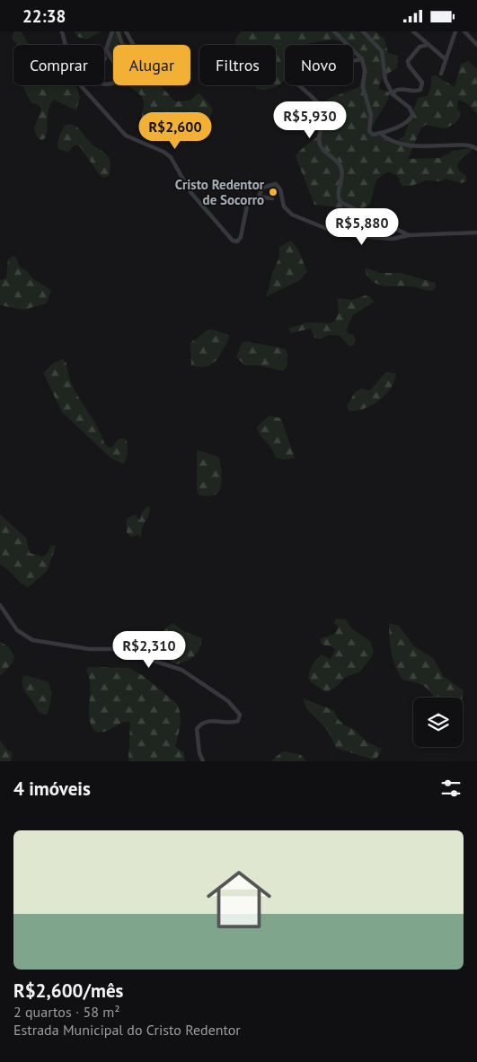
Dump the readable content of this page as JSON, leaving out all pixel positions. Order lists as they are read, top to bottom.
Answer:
{
  "places": ["Cristo Redentor de Socorro"],
  "page": {
    "status": "22:38",
    "chip": [
      "Comprar",
      "Alugar",
      "Filtros",
      "Novo"
    ],
    "price": [
      "R$5,930",
      "R$2,600",
      "R$5,880",
      "R$2,310"
    ],
    "heading": "4 imóveis",
    "list": [
      {
        "name": "R$2,600/mês",
        "note": "2 quartos · 58 m² · Estrada Municipal do Cristo Redentor"
      }
    ]
  }
}
